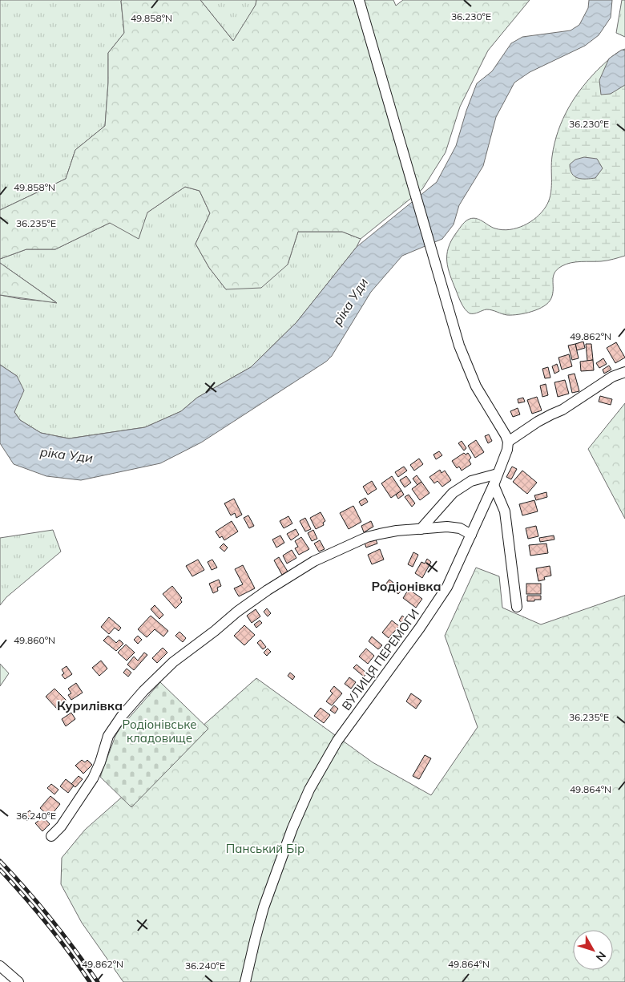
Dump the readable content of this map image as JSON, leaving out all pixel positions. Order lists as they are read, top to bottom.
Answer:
{
  "streets": {
    "street": ["ВУЛИЦЯ ПЕРЕМОГИ"]
  },
  "districts": ["Родіонівка", "Курилівка"],
  "water": ["ріка Уди"],
  "parks": ["Родіонівське кладовище", "Панський Бір"],
  "north": "bottom right",
  "coordinates": [
    "36.230°E",
    "49.858°N",
    "36.235°E",
    "49.862°N",
    "49.860°N",
    "49.864°N",
    "36.240°E"
  ]
}
